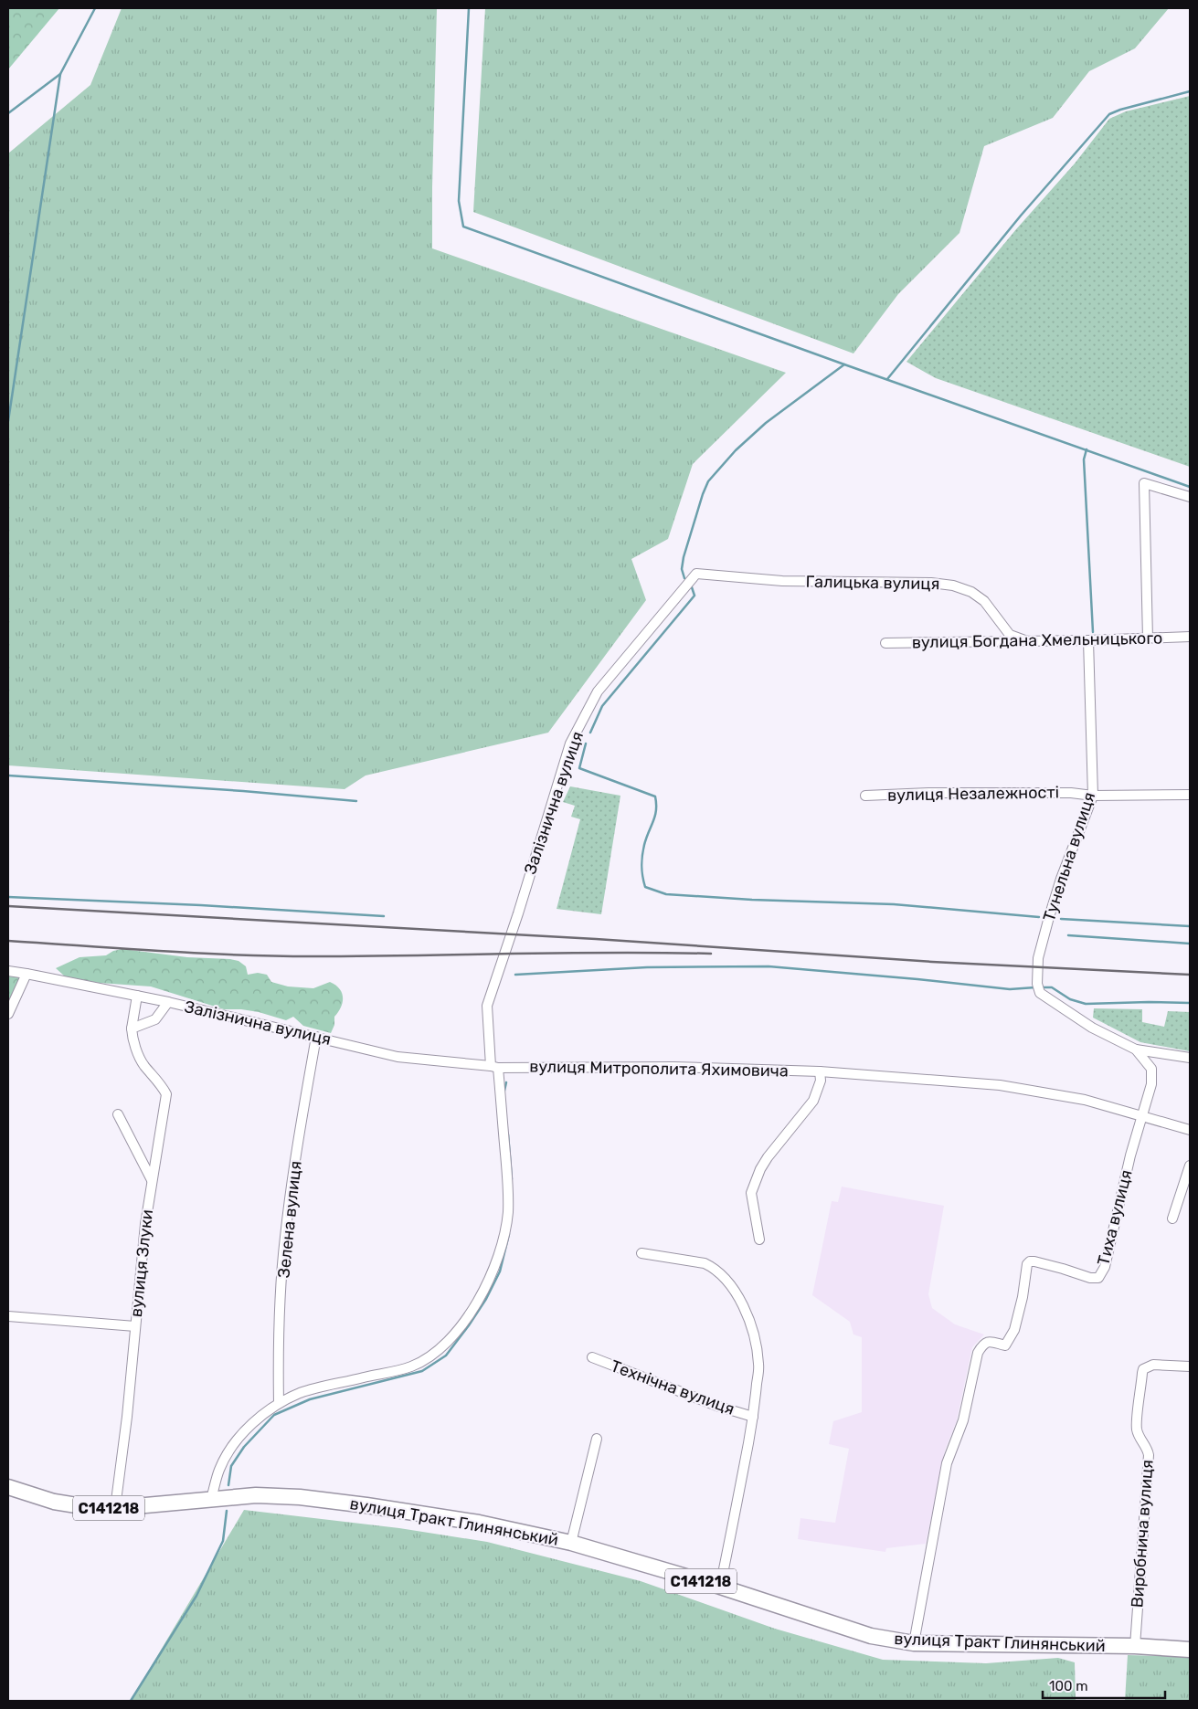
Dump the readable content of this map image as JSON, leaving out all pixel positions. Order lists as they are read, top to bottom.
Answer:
{
  "streets": {
    "main road": ["С141218", "вулиця Тракт Глинянський"],
    "street": [
      "Галицька вулиця",
      "вулиця Богдана Хмельницького",
      "вулиця Незалежності",
      "Залізнична вулиця",
      "Тунельна вулиця",
      "вулиця Митрополита Яхимовича",
      "Тиха вулиця",
      "Зелена вулиця",
      "вулиця Злуки",
      "Технічна вулиця",
      "Виробнича вулиця"
    ]
  },
  "crossings": [
    ["Галицька вулиця", "вулиця Богдана Хмельницького"],
    ["Галицька вулиця", "Залізнична вулиця"],
    ["вулиця Богдана Хмельницького", "Тунельна вулиця"],
    ["вулиця Незалежності", "Тунельна вулиця"],
    ["Залізнична вулиця", "вулиця Митрополита Яхимовича"],
    ["Залізнична вулиця", "Зелена вулиця"],
    ["Залізнична вулиця", "вулиця Злуки"],
    ["Залізнична вулиця", "вулиця Тракт Глинянський"],
    ["вулиця Митрополита Яхимовича", "Тиха вулиця"],
    ["Тиха вулиця", "вулиця Тракт Глинянський"],
    ["вулиця Злуки", "вулиця Тракт Глинянський"],
    ["Технічна вулиця", "вулиця Тракт Глинянський"],
    ["вулиця Тракт Глинянський", "Виробнича вулиця"]
  ],
  "scale_bar": "100 m"
}
